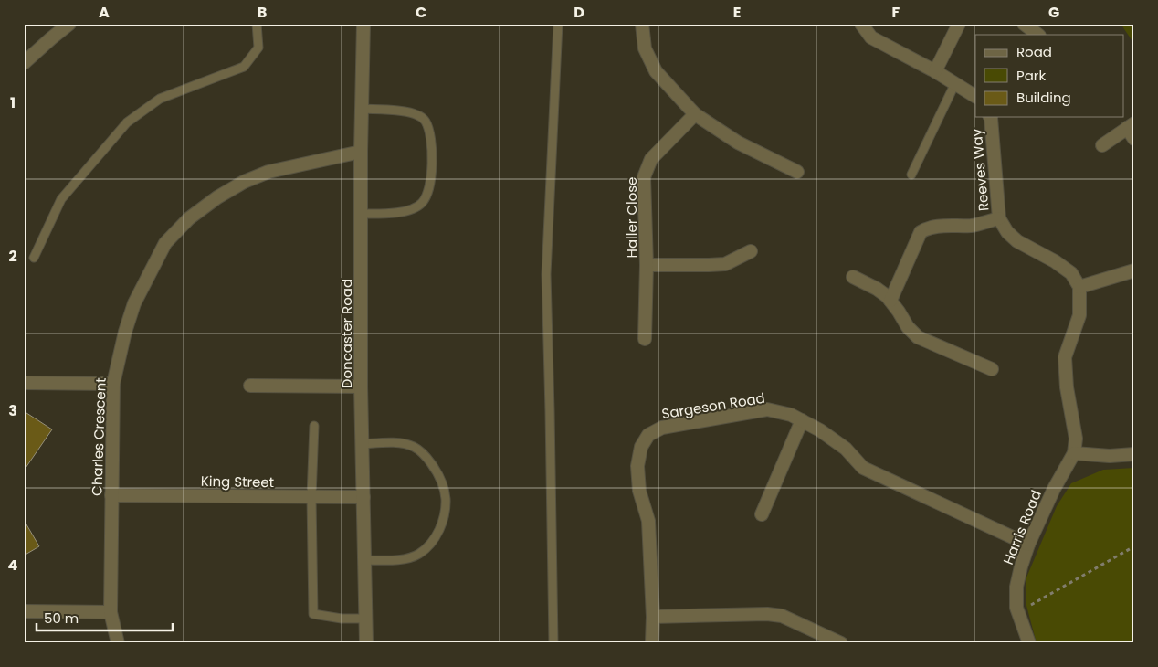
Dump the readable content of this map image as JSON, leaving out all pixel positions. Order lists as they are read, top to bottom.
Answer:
{
  "streets": {
    "street": [
      "Reeves Way",
      "Haller Close",
      "Doncaster Road",
      "Sargeson Road",
      "Charles Crescent",
      "King Street",
      "Harris Road"
    ]
  },
  "crossings": [
    ["Doncaster Road", "Charles Crescent"],
    ["Doncaster Road", "King Street"],
    ["Sargeson Road", "Harris Road"],
    ["Charles Crescent", "King Street"]
  ],
  "legend": ["Road", "Park", "Building"],
  "scale_bar": "50 m",
  "grid": {
    "columns": [
      "A",
      "B",
      "C",
      "D",
      "E",
      "F",
      "G"
    ],
    "rows": [
      "1",
      "2",
      "3",
      "4"
    ]
  }
}
